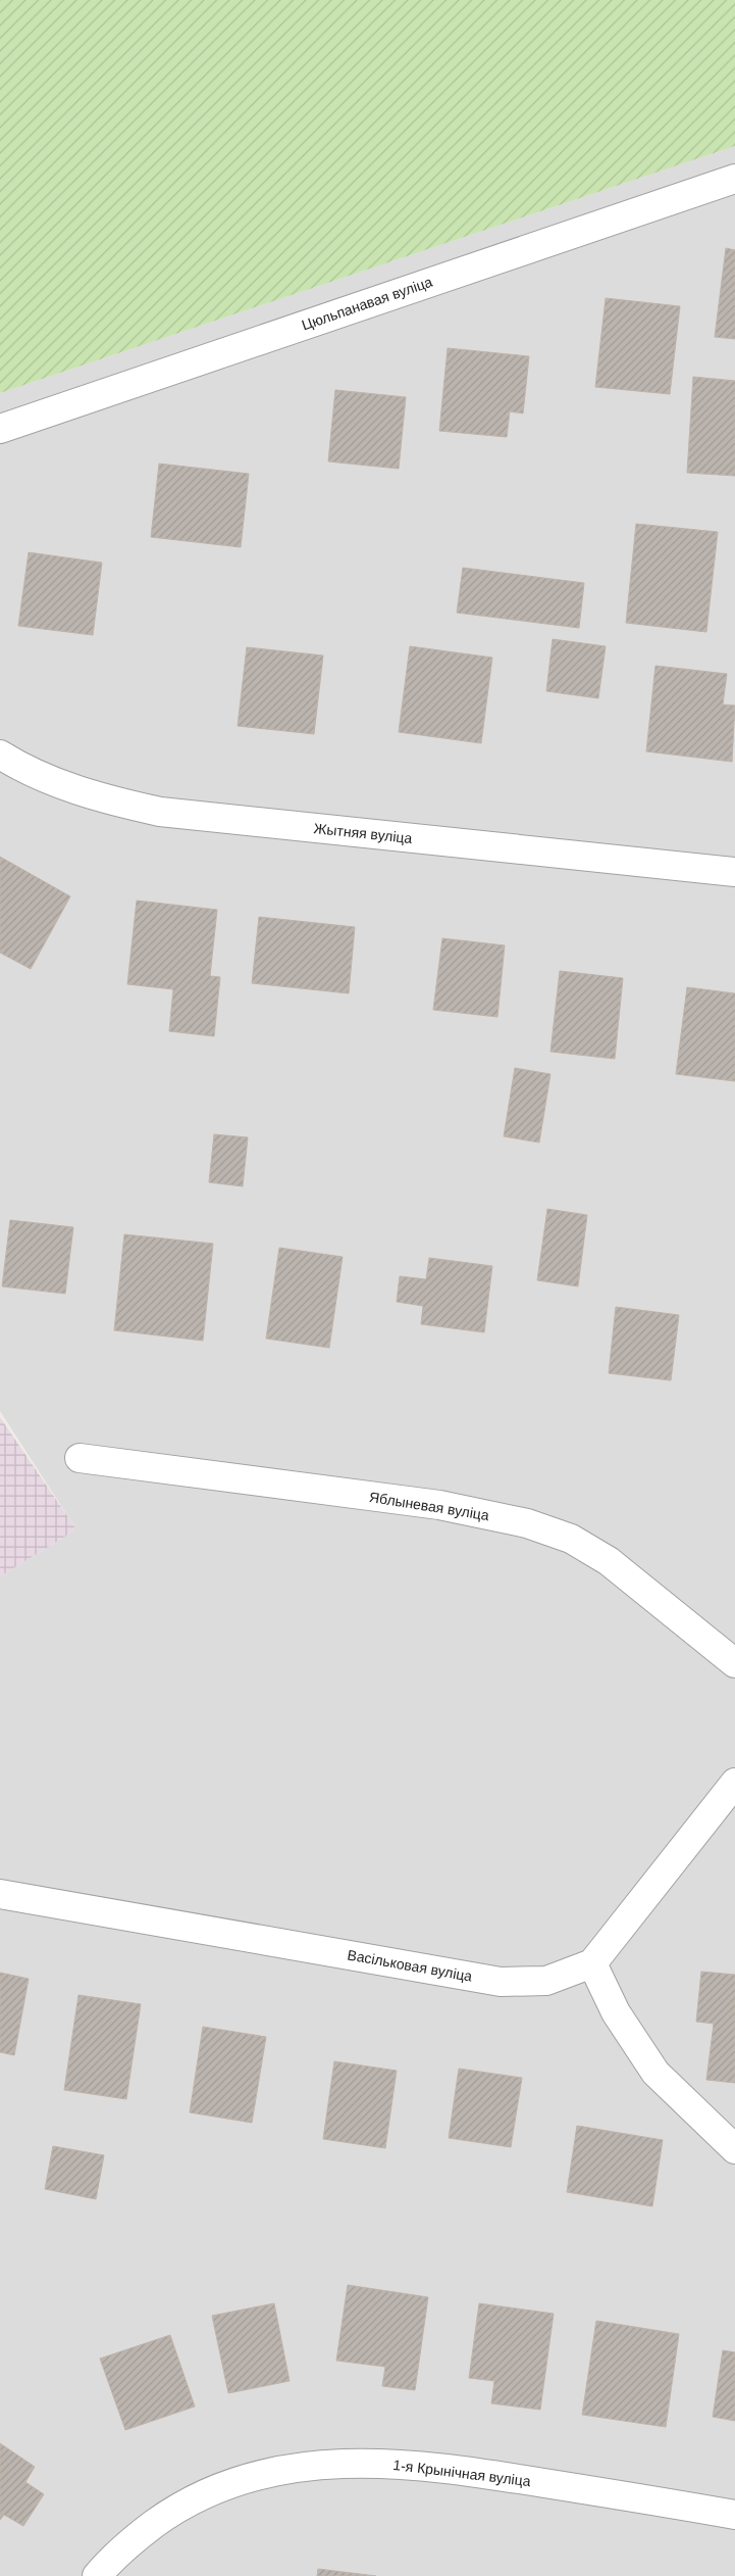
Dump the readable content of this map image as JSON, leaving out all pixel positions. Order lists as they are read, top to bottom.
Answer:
{
  "streets": {
    "street": [
      "Цюльпанавая вуліца",
      "Жытняя вуліца",
      "Яблыневая вуліца",
      "Васільковая вуліца",
      "1-я Крынічная вуліца"
    ]
  }
}
